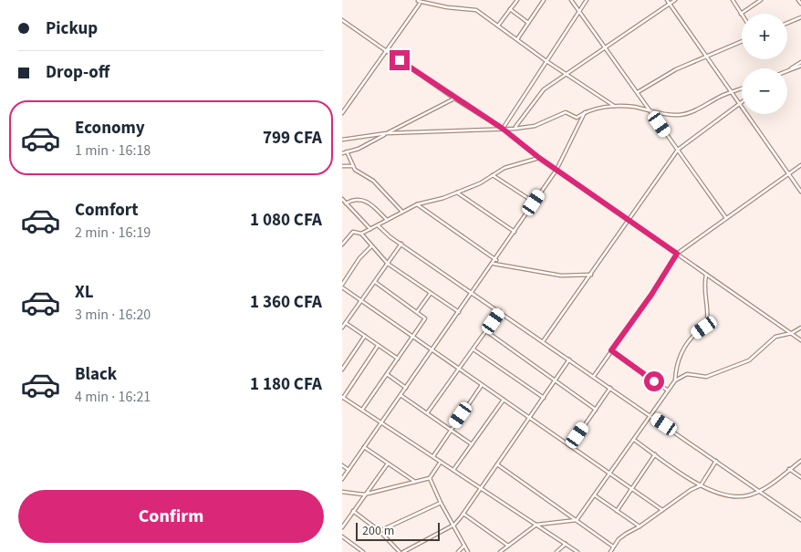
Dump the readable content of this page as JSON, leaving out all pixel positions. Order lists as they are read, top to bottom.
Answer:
{
  "scale_bar": "200 m",
  "page": {
    "banner": ["Pickup", "Drop-off"],
    "map_buttons": ["+", "−"],
    "list": [
      {
        "name": "Economy",
        "note": "1 min · 16:18",
        "value": "799 CFA"
      },
      {
        "name": "Comfort",
        "note": "2 min · 16:19",
        "value": "1 080 CFA"
      },
      {
        "name": "XL",
        "note": "3 min · 16:20",
        "value": "1 360 CFA"
      },
      {
        "name": "Black",
        "note": "4 min · 16:21",
        "value": "1 180 CFA"
      }
    ],
    "buttons": "Confirm",
    "scale": "200 m"
  }
}
